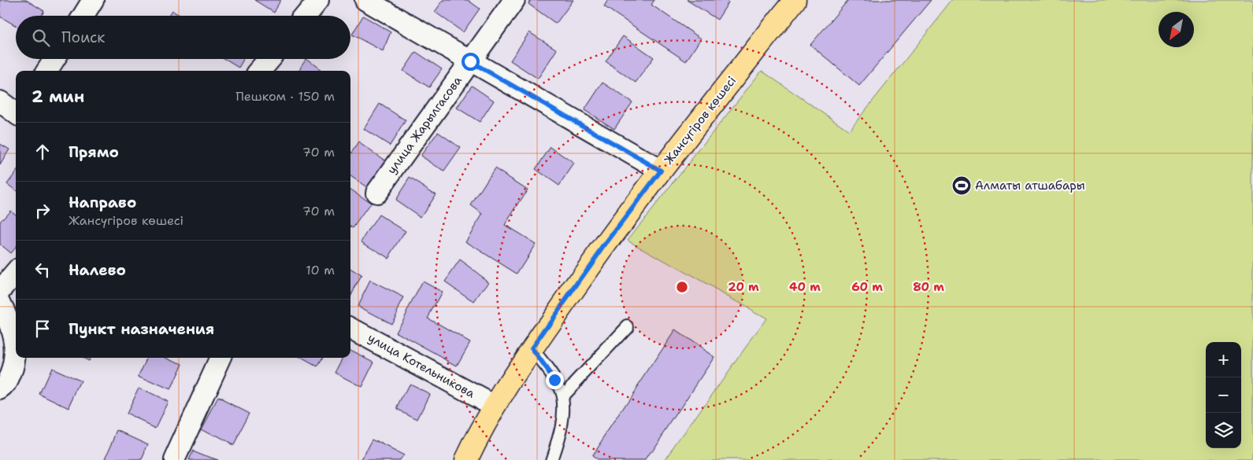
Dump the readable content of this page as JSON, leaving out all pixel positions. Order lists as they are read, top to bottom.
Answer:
{
  "streets": {
    "main road": ["Жансүгіров көшесі"],
    "street": ["улица Жарылгасова", "улица Котельникова"]
  },
  "crossings": [
    ["Жансүгіров көшесі", "улица Котельникова"]
  ],
  "places": {
    "sports": ["Алматы атшабары"]
  },
  "north": "bottom left",
  "page": {
    "search": "Поиск",
    "heading": ["2 мин", "Пешком · 150 m"],
    "list": [
      ["Прямо", "70 m"],
      ["Направо", "Жансүгіров көшесі", "70 m"],
      ["Налево", "10 m"],
      "Пункт назначения"
    ],
    "map_buttons": ["+", "−"]
  },
  "rings": [
    "20 m",
    "40 m",
    "60 m",
    "80 m"
  ]
}
